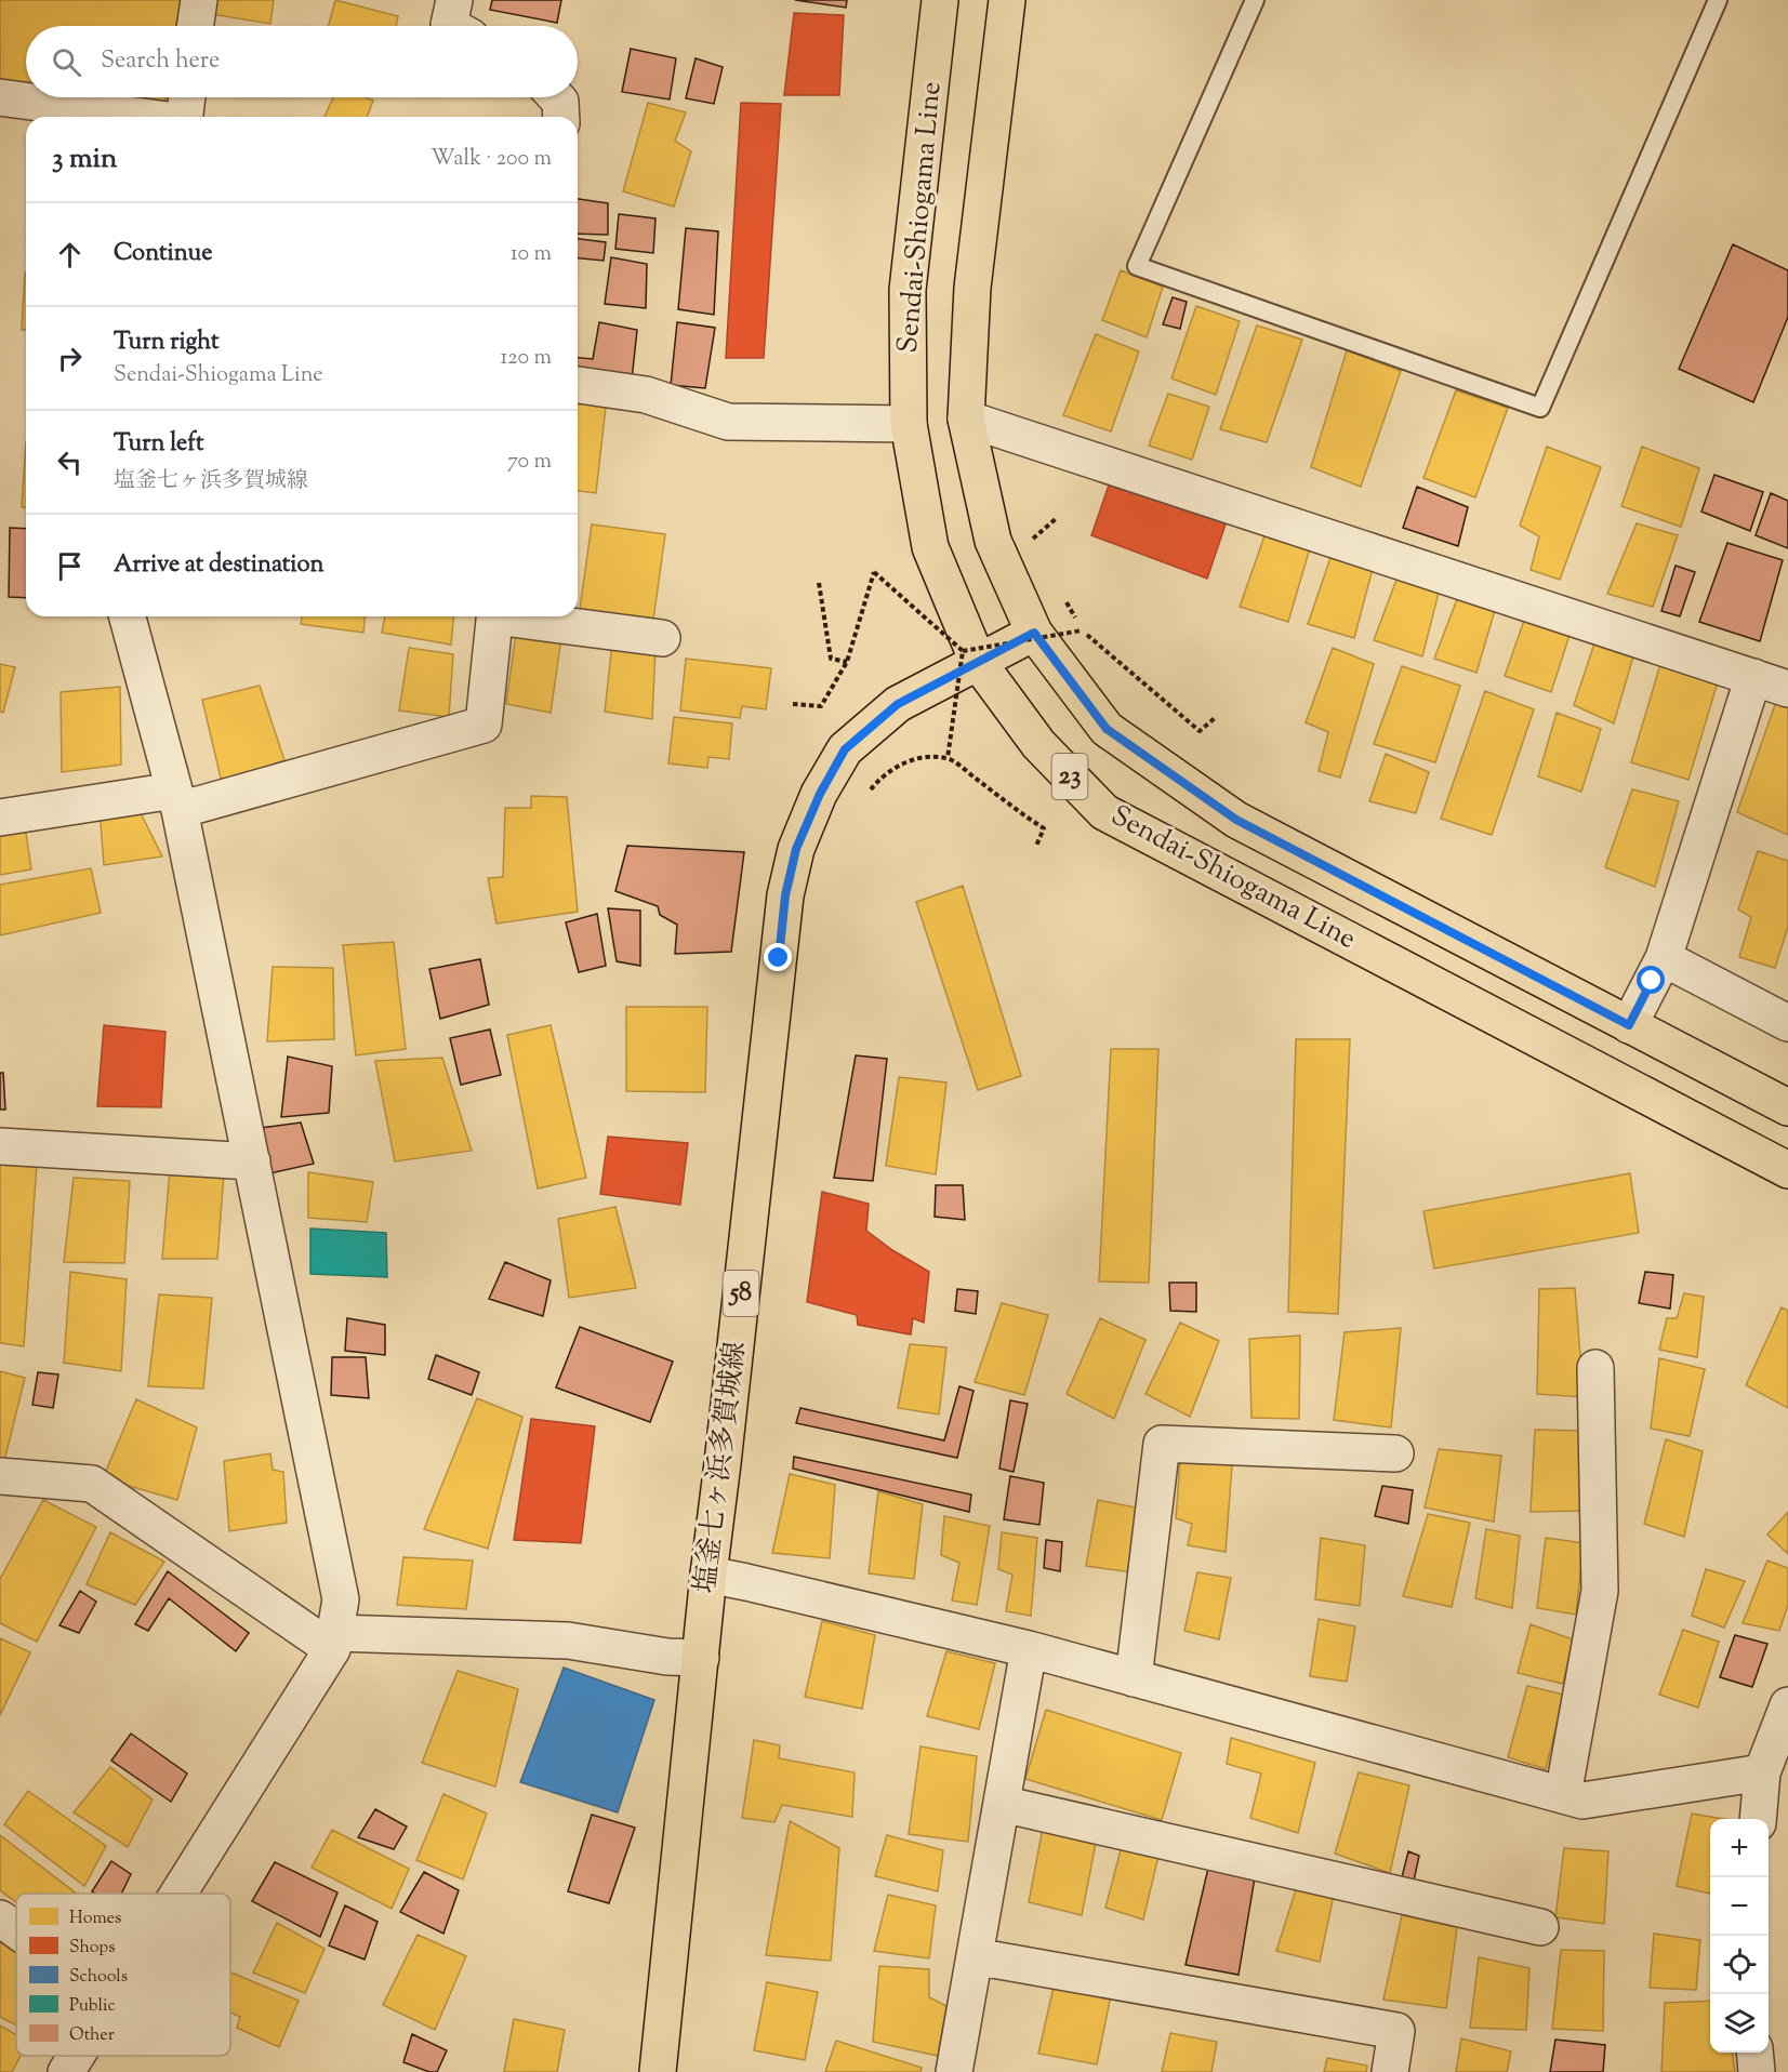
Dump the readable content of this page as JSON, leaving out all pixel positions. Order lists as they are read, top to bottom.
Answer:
{
  "streets": {
    "main road": [
      "Sendai-Shiogama Line",
      "23",
      "58",
      "塩釜七ヶ浜多賀城線"
    ]
  },
  "crossings": [
    ["Sendai-Shiogama Line", "塩釜七ヶ浜多賀城線"]
  ],
  "legend": [
    "Homes",
    "Shops",
    "Schools",
    "Public",
    "Other"
  ],
  "page": {
    "search": "Search here",
    "heading": ["3 min", "Walk · 200 m"],
    "list": [
      ["Continue", "10 m"],
      ["Turn right", "Sendai-Shiogama Line", "120 m"],
      ["Turn left", "塩釜七ヶ浜多賀城線", "70 m"],
      "Arrive at destination"
    ],
    "map_buttons": ["+", "−"]
  }
}
